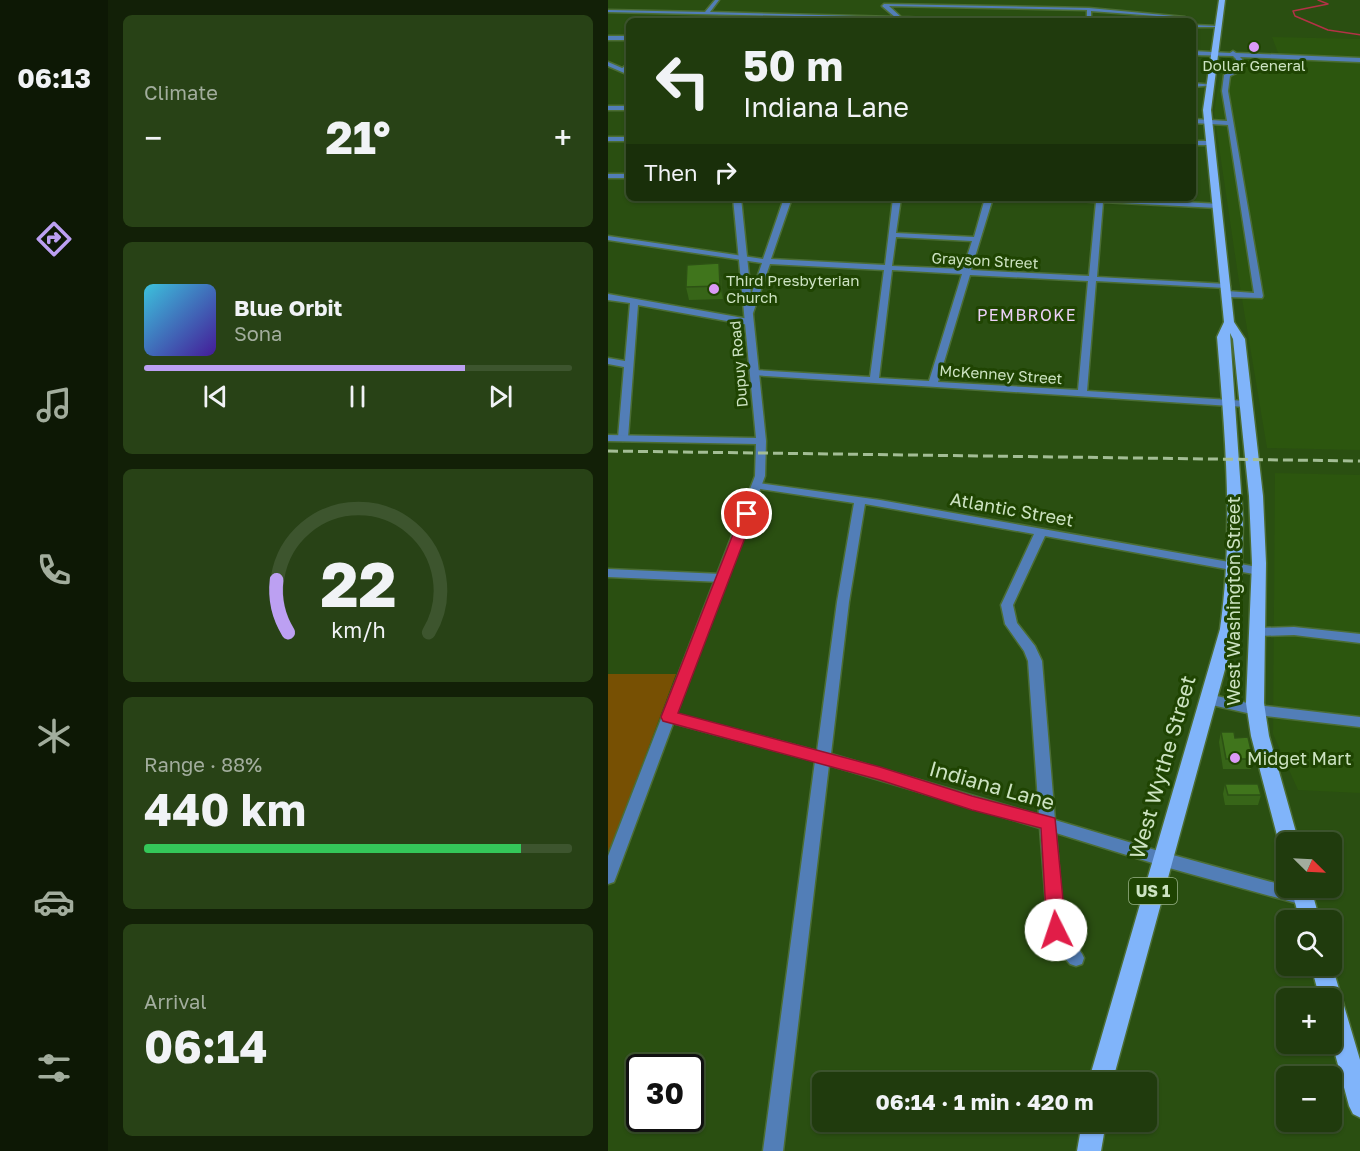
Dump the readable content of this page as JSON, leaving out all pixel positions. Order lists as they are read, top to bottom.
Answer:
{
  "streets": {
    "main road": ["West Washington Street", "West Wythe Street", "US 1"],
    "street": [
      "Grayson Street",
      "Dupuy Road",
      "McKenney Street",
      "Atlantic Street",
      "Indiana Lane"
    ]
  },
  "crossings": [
    ["Grayson Street", "Dupuy Road"],
    ["Grayson Street", "West Washington Street"],
    ["Dupuy Road", "McKenney Street"],
    ["Dupuy Road", "Atlantic Street"],
    ["Dupuy Road", "Indiana Lane"],
    ["McKenney Street", "West Washington Street"],
    ["Atlantic Street", "West Washington Street"],
    ["Atlantic Street", "West Wythe Street"],
    ["West Washington Street", "West Wythe Street"],
    ["West Wythe Street", "Indiana Lane"]
  ],
  "districts": ["PEMBROKE"],
  "places": ["Dollar General", "Third Presbyterian Church", "Midget Mart"],
  "north": "bottom right",
  "page": {
    "tabs": "06:13",
    "tile": [
      "Climate",
      ["Range · 88%", "440 km"],
      ["Arrival", "06:14"]
    ],
    "turn": ["50 m", "Indiana Lane"],
    "heat": ["−", "21°", "+"],
    "then": "Then",
    "song": ["Blue Orbit", "Sona"],
    "map_buttons": ["+", "−"],
    "limit": "30",
    "trip": "06:14 · 1 min · 420 m",
    "gauge": ["22", "km/h"]
  }
}
